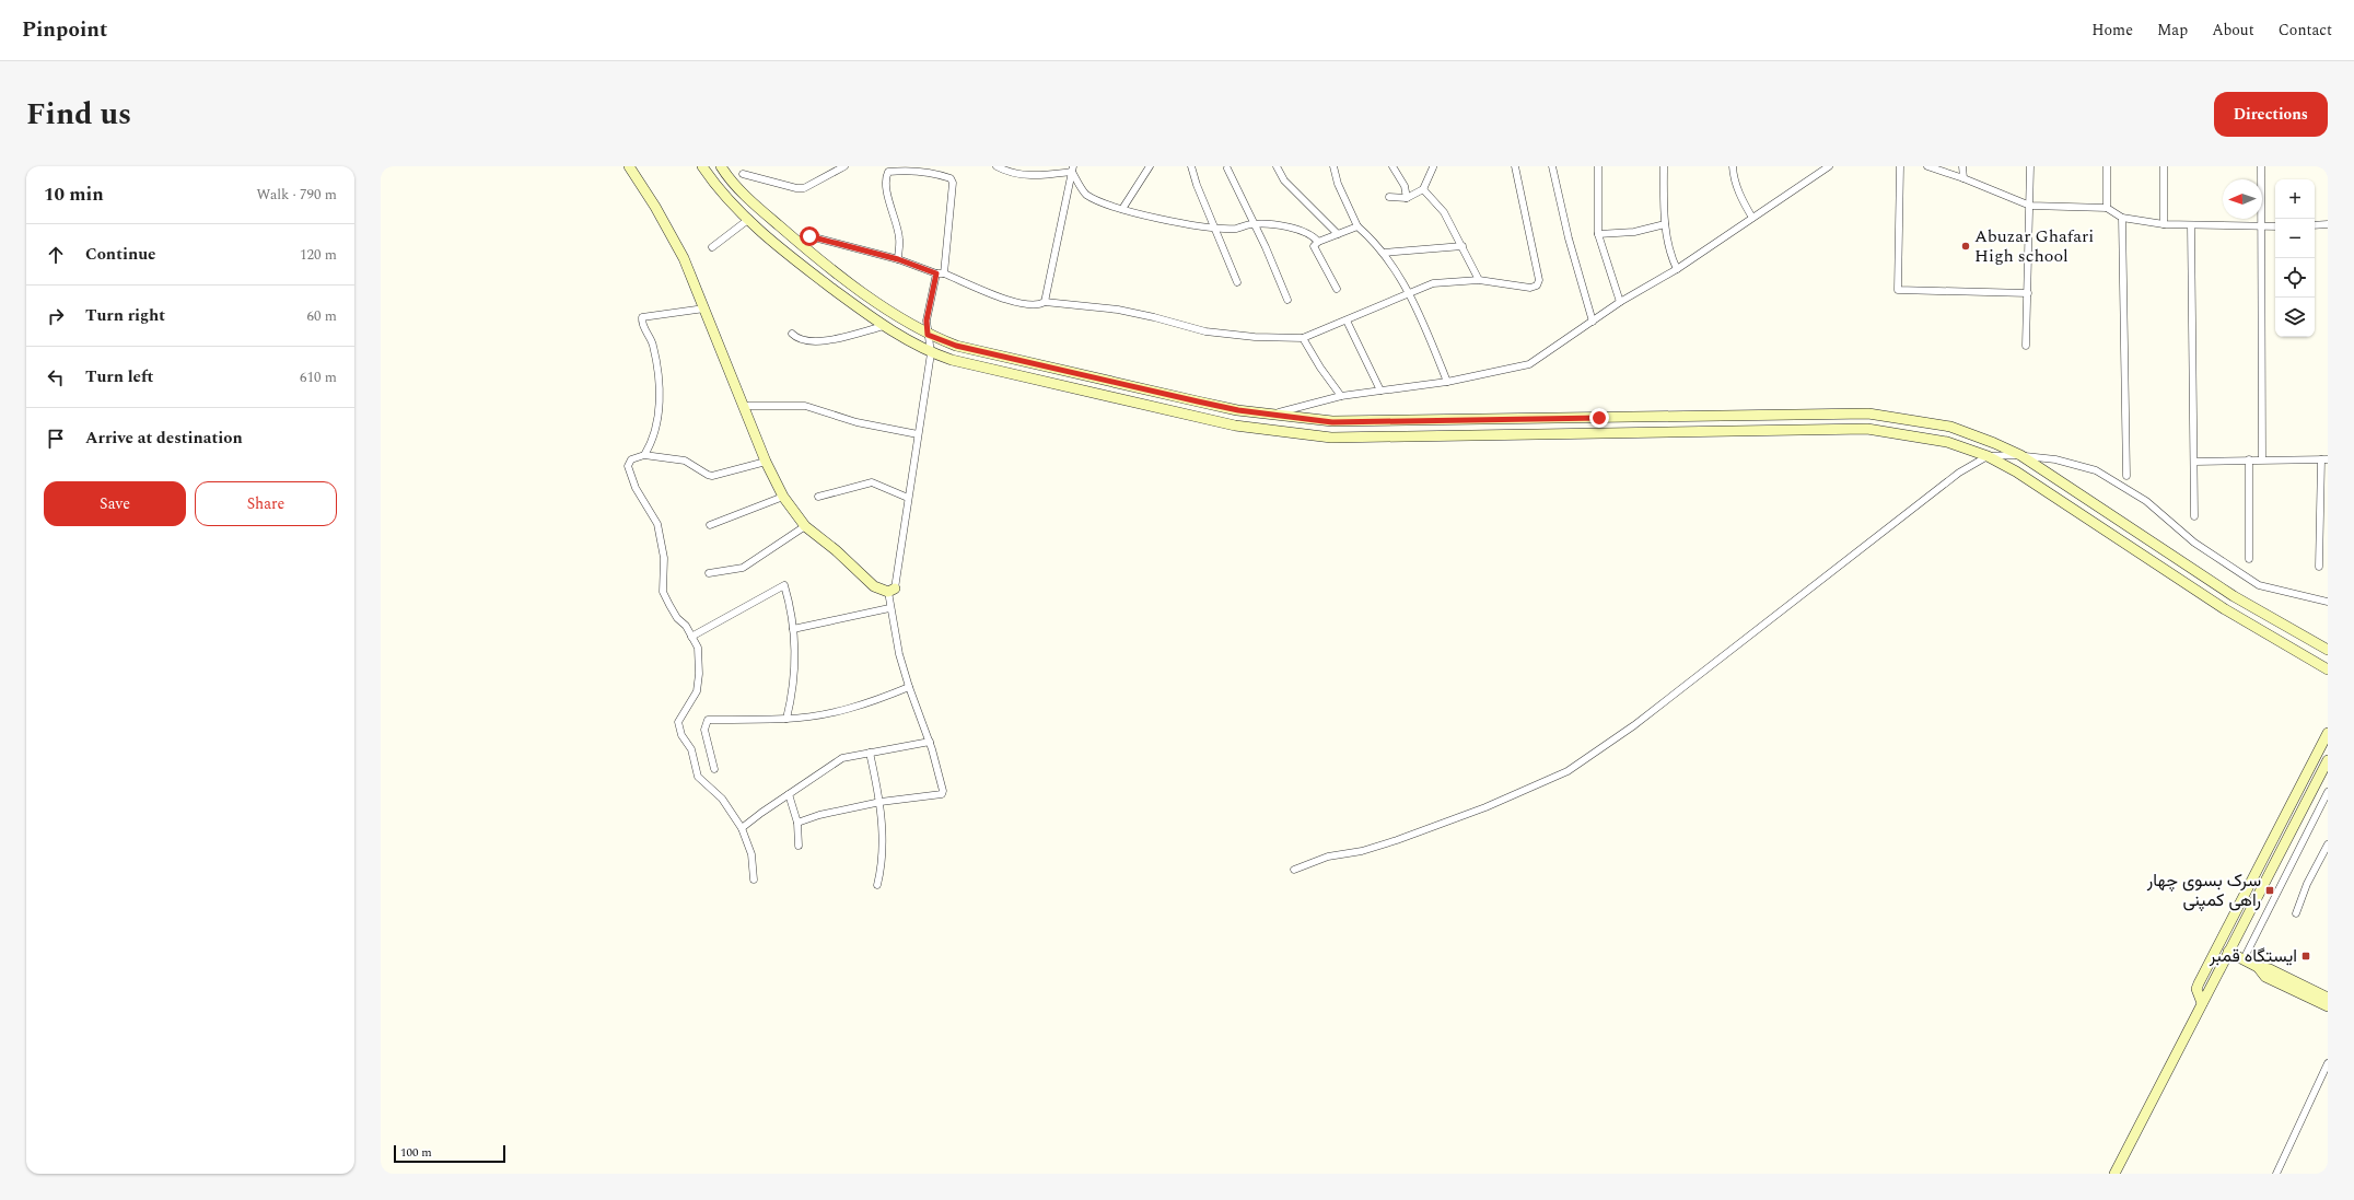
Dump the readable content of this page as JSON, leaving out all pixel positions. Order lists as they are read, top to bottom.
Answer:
{
  "places": {
    "other": ["Abuzar Ghafari High school"],
    "transit": ["سرک بسوی چهار راهی کمپنی", "ایستگاه قمبر"]
  },
  "scale_bar": "100 m",
  "north": "left",
  "page": {
    "header": "Pinpoint",
    "nav": [
      "Home",
      "Map",
      "About",
      "Contact"
    ],
    "title": "Find us",
    "buttons": [
      "Directions",
      ["Save", "Share"]
    ],
    "heading": ["10 min", "Walk · 790 m"],
    "map_buttons": ["+", "−"],
    "list": [
      ["Continue", "120 m"],
      ["Turn right", "60 m"],
      ["Turn left", "610 m"],
      "Arrive at destination"
    ],
    "scale": "100 m"
  }
}
